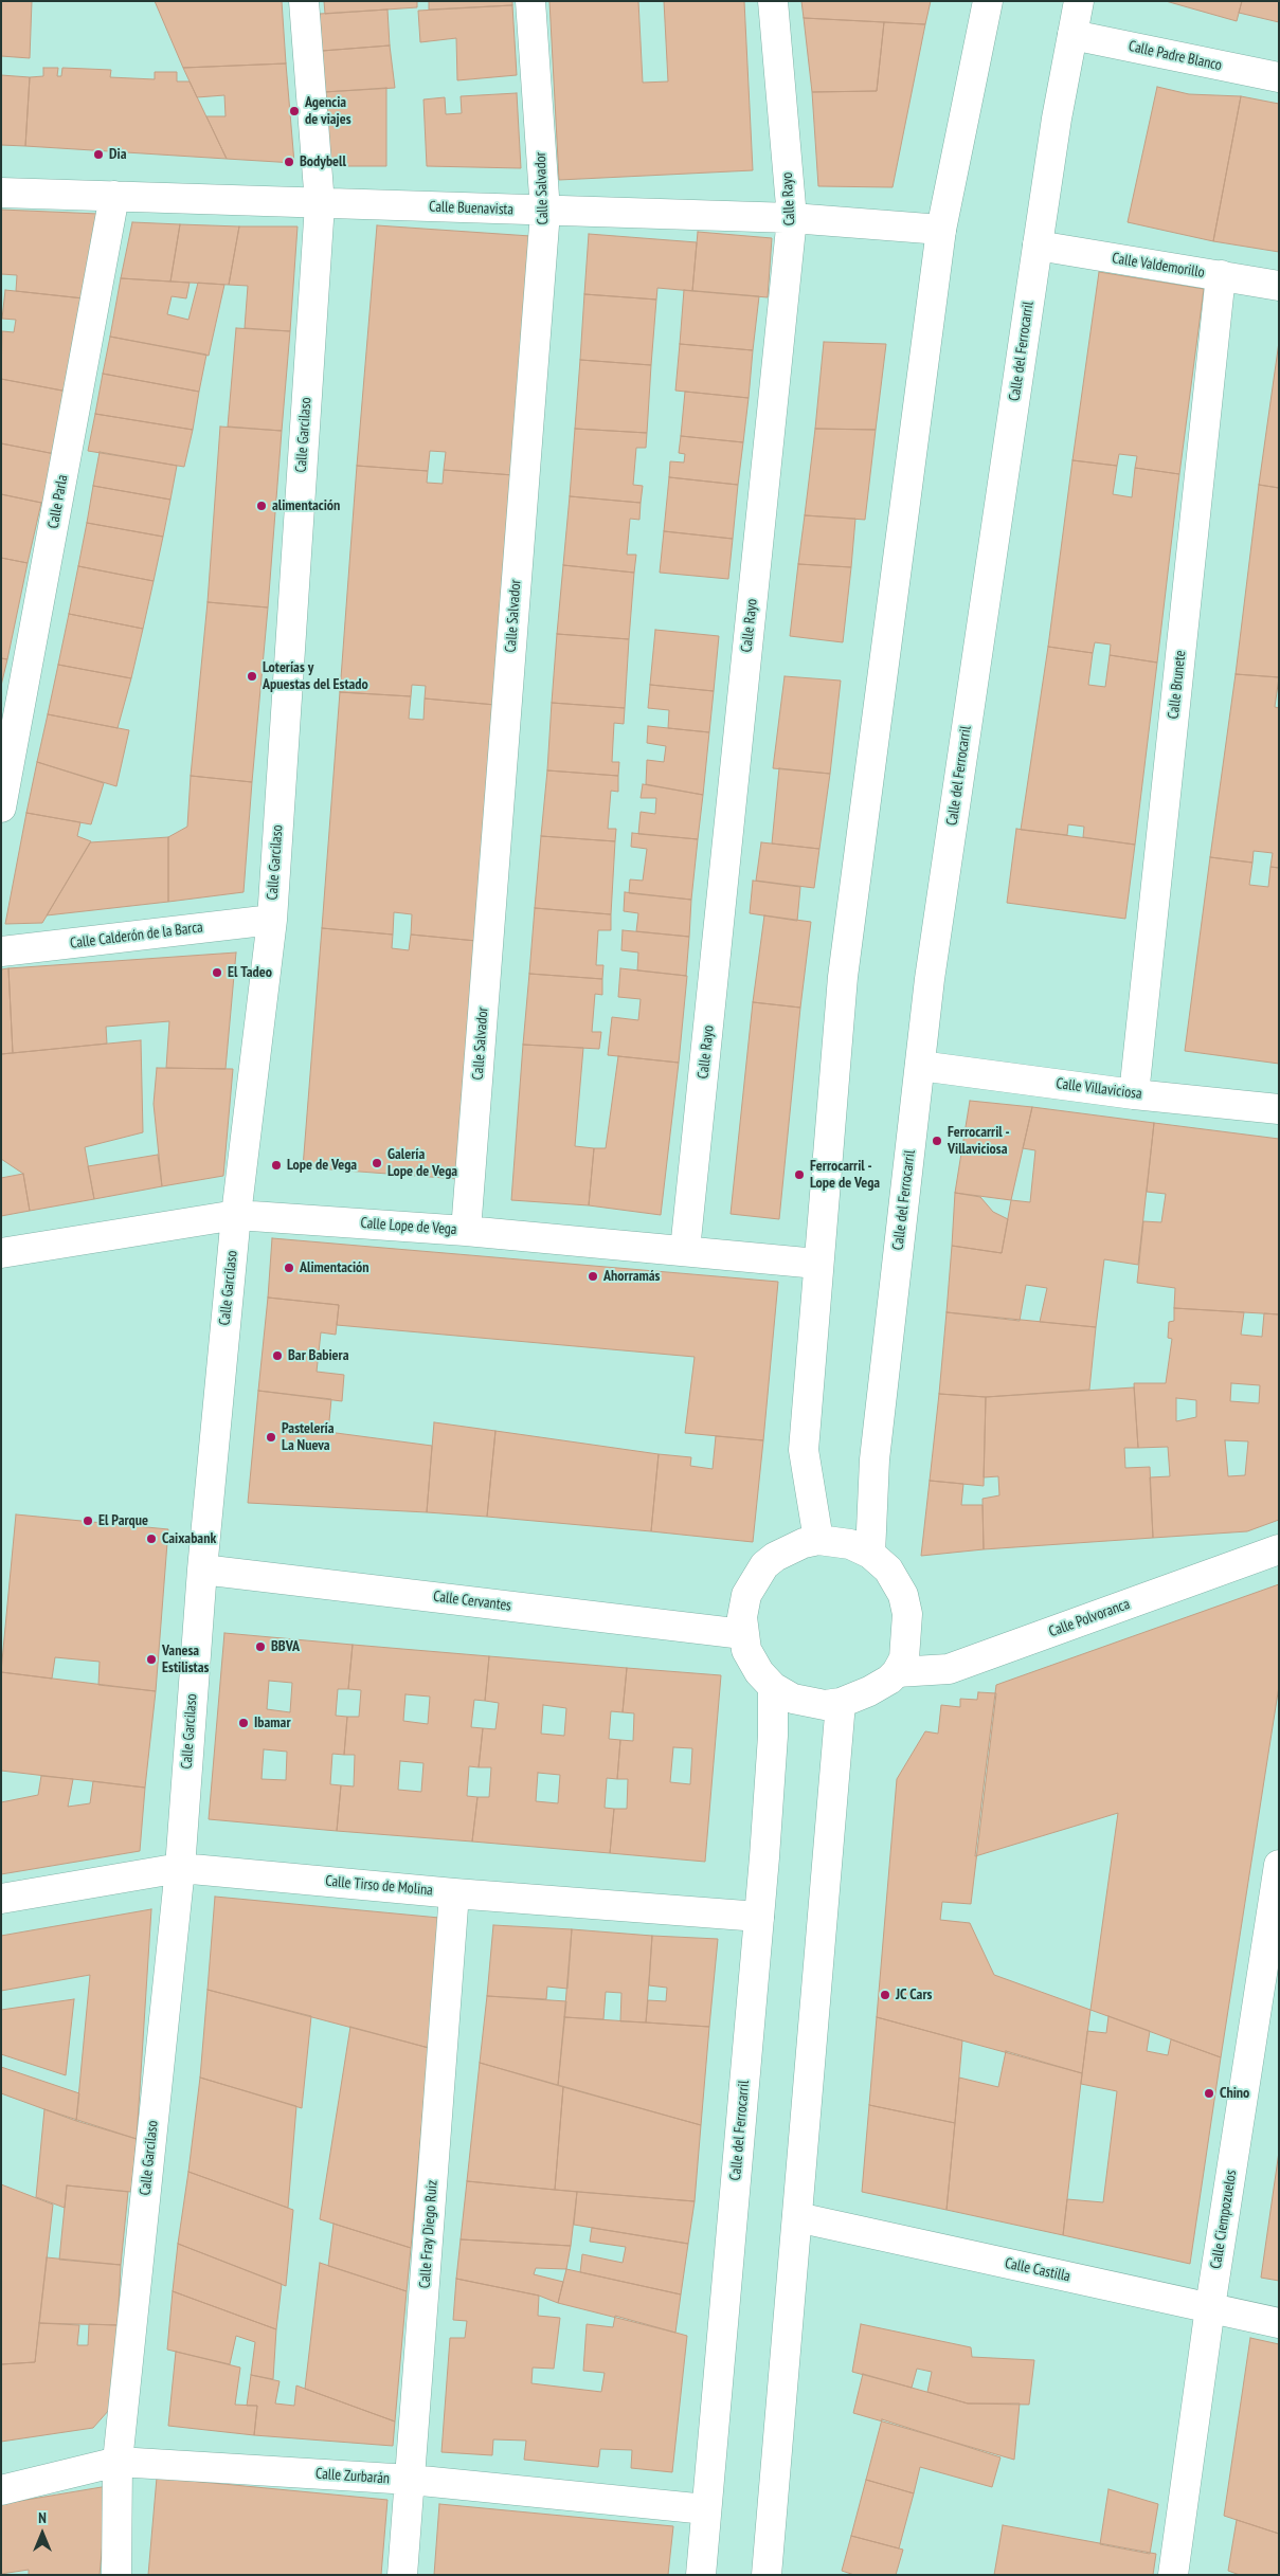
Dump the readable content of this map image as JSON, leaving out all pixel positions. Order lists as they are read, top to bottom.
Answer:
{
  "streets": {
    "street": [
      "Calle Padre Blanco",
      "Calle Salvador",
      "Calle Rayo",
      "Calle Buenavista",
      "Calle Valdemorillo",
      "Calle del Ferrocarril",
      "Calle Garcilaso",
      "Calle Parla",
      "Calle Brunete",
      "Calle Calderón de la Barca",
      "Calle Villaviciosa",
      "Calle Lope de Vega",
      "Calle Cervantes",
      "Calle Polvoranca",
      "Calle Tirso de Molina",
      "Calle Ciempozuelos",
      "Calle Fray Diego Ruiz",
      "Calle Castilla",
      "Calle Zurbarán"
    ]
  },
  "crossings": [
    ["Calle Padre Blanco", "Calle del Ferrocarril"],
    ["Calle Salvador", "Calle Buenavista"],
    ["Calle Salvador", "Calle Lope de Vega"],
    ["Calle Rayo", "Calle Buenavista"],
    ["Calle Rayo", "Calle Lope de Vega"],
    ["Calle Buenavista", "Calle Garcilaso"],
    ["Calle Buenavista", "Calle Parla"],
    ["Calle Valdemorillo", "Calle del Ferrocarril"],
    ["Calle Valdemorillo", "Calle Brunete"],
    ["Calle del Ferrocarril", "Calle Villaviciosa"],
    ["Calle del Ferrocarril", "Calle Cervantes"],
    ["Calle del Ferrocarril", "Calle Polvoranca"],
    ["Calle del Ferrocarril", "Calle Tirso de Molina"],
    ["Calle del Ferrocarril", "Calle Zurbarán"],
    ["Calle Garcilaso", "Calle Calderón de la Barca"],
    ["Calle Garcilaso", "Calle Lope de Vega"],
    ["Calle Garcilaso", "Calle Cervantes"],
    ["Calle Garcilaso", "Calle Tirso de Molina"],
    ["Calle Garcilaso", "Calle Zurbarán"],
    ["Calle Brunete", "Calle Villaviciosa"],
    ["Calle Cervantes", "Calle Polvoranca"],
    ["Calle Tirso de Molina", "Calle Fray Diego Ruiz"],
    ["Calle Ciempozuelos", "Calle Castilla"],
    ["Calle Fray Diego Ruiz", "Calle Zurbarán"]
  ],
  "places": [
    "Agencia de viajes",
    "Dia",
    "Bodybell",
    "alimentación",
    "Loterías y Apuestas del Estado",
    "El Tadeo",
    "Ferrocarril - Villaviciosa",
    "Galería Lope de Vega",
    "Lope de Vega",
    "Ferrocarril - Lope de Vega",
    "Alimentación",
    "Ahorramás",
    "Bar Babiera",
    "Pastelería La Nueva",
    "El Parque",
    "Caixabank",
    "BBVA",
    "Vanesa Estilistas",
    "Ibamar",
    "JC Cars",
    "Chino"
  ],
  "north": "top"
}
